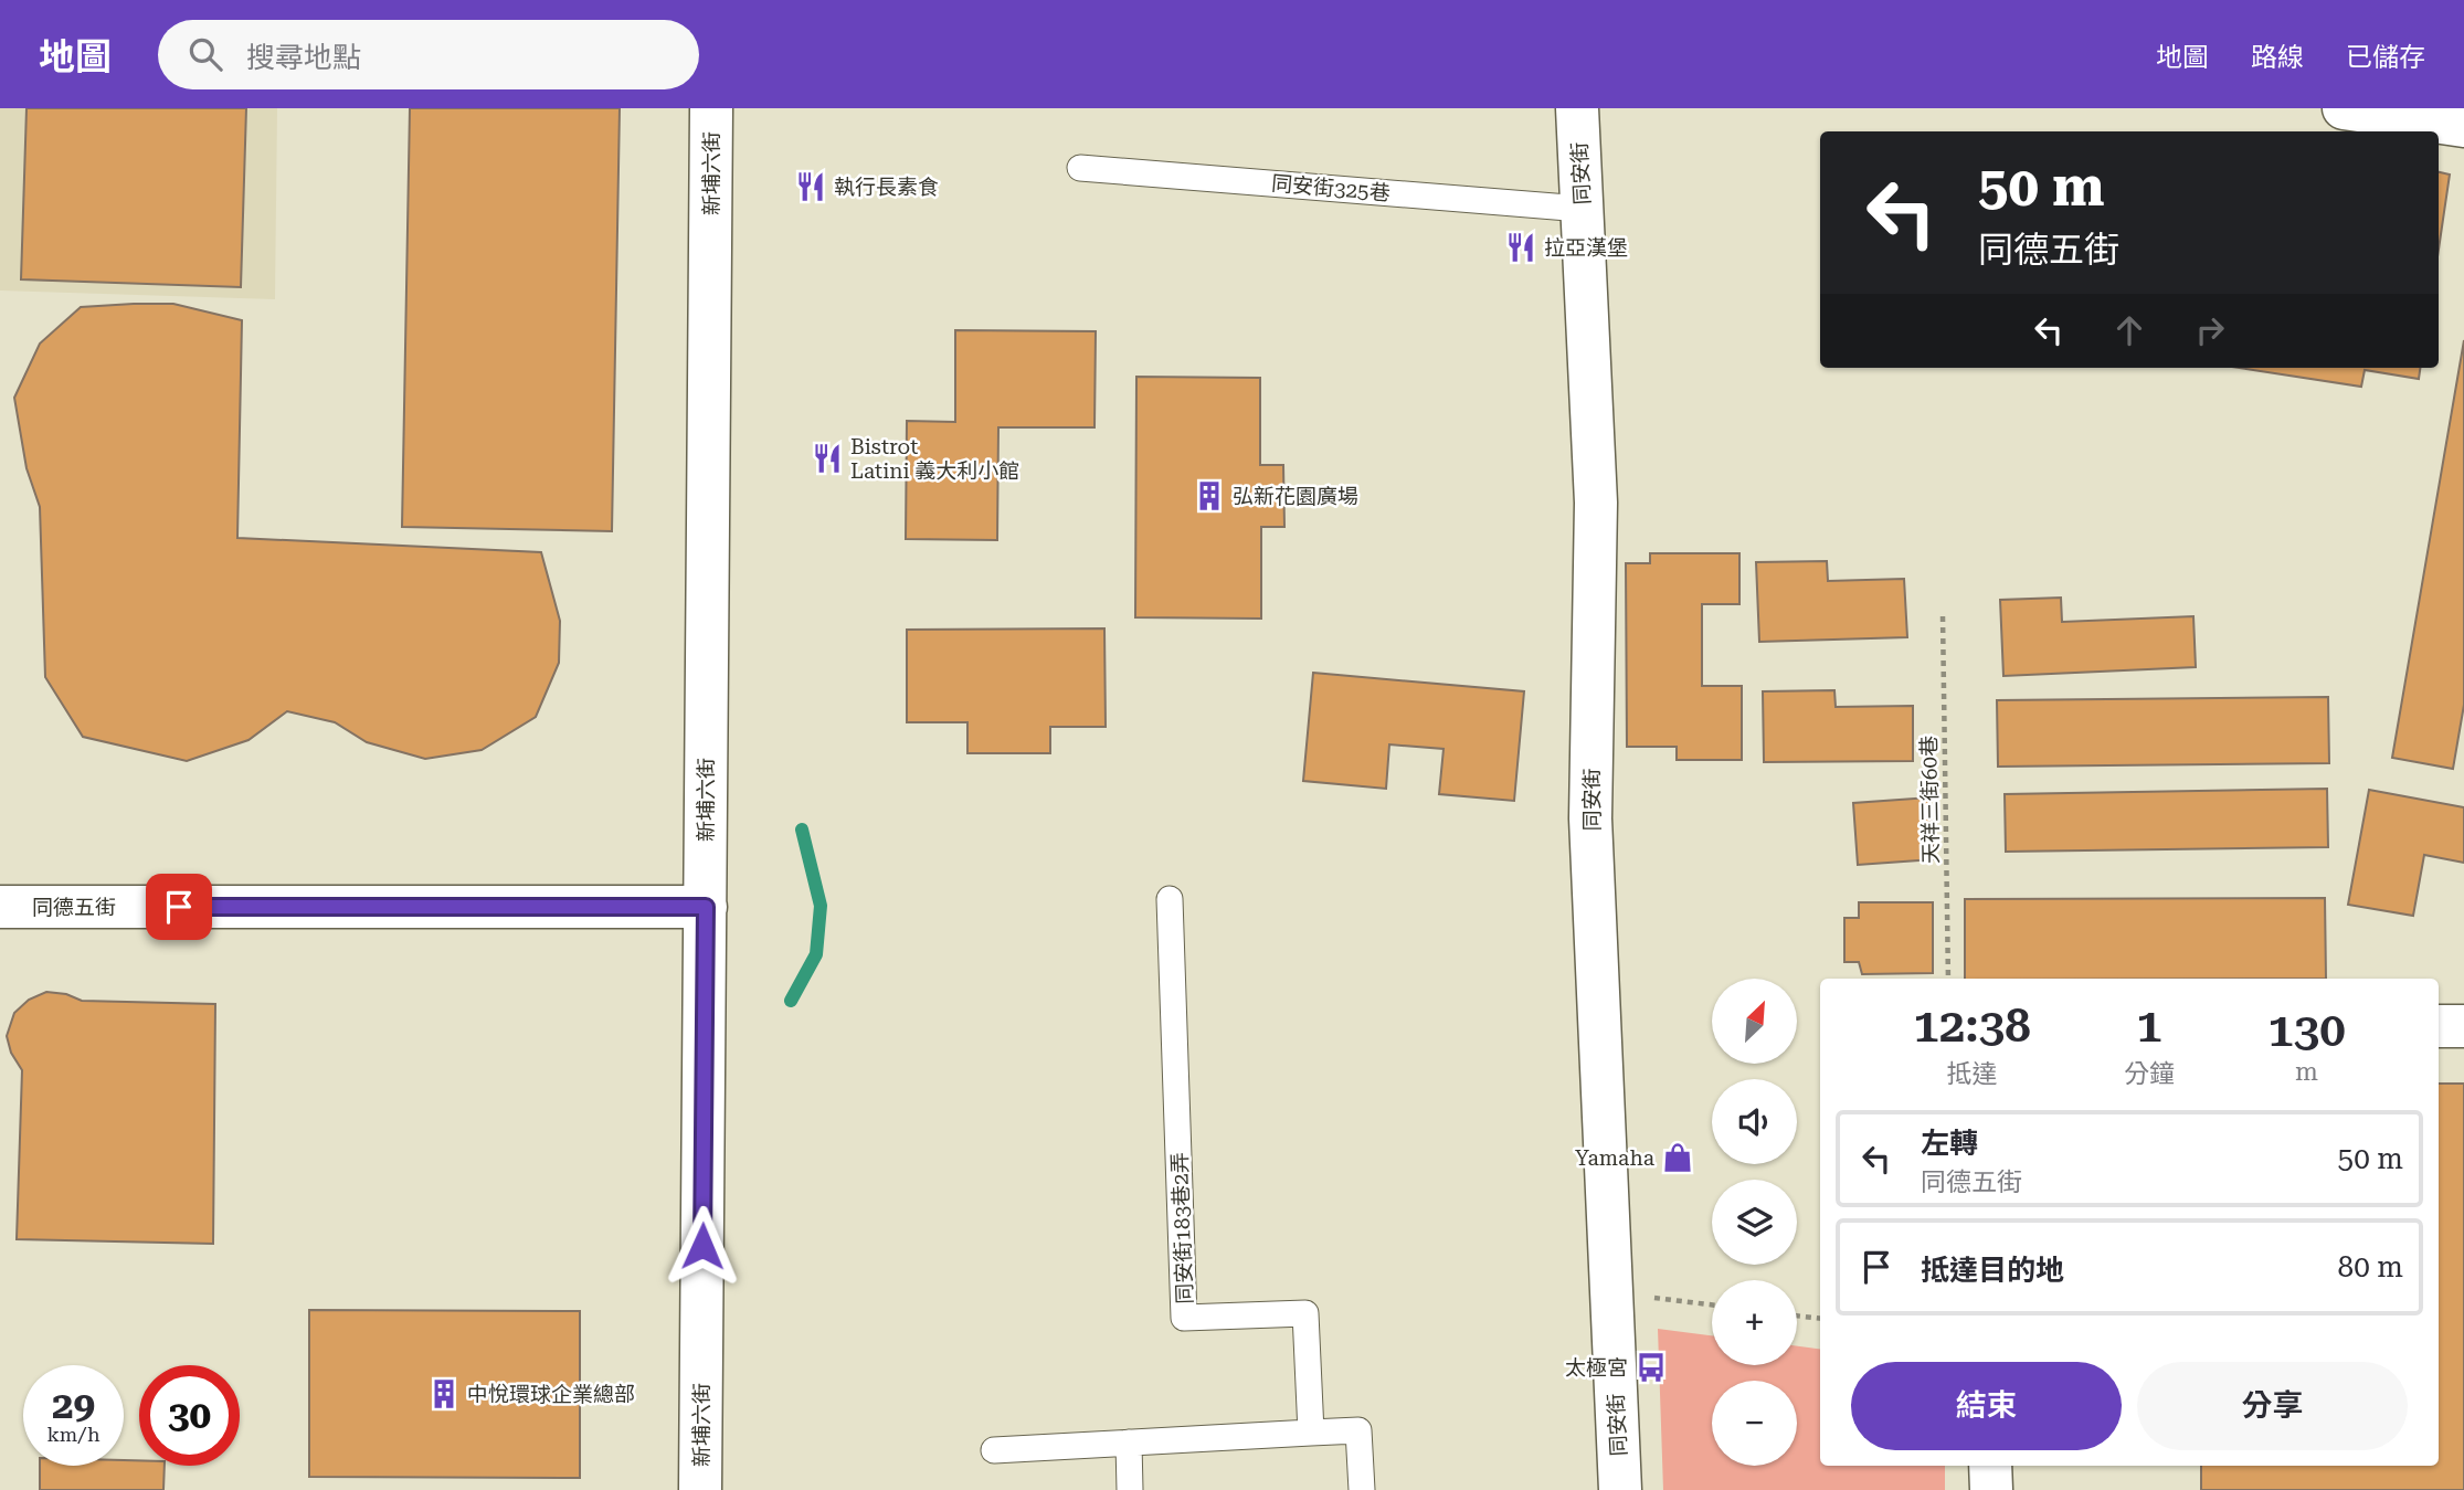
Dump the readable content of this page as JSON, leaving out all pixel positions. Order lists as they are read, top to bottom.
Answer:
{
  "streets": {
    "street": ["新埔六街", "同安街", "同德五街"],
    "lane": ["同安街325巷", "同安街183巷2弄"],
    "path": ["天祥三街60巷"]
  },
  "crossings": [
    ["新埔六街", "同德五街"],
    ["同安街", "同安街325巷"]
  ],
  "places": {
    "restaurant": ["執行長素食", "拉亞漢堡", "Bistrot Latini 義大利小館"],
    "building": ["弘新花園廣場", "中悅環球企業總部"],
    "shop": ["Yamaha"],
    "bus stop": ["太極宮"]
  },
  "north": "top right",
  "page": {
    "header": "地圖",
    "search": "搜尋地點",
    "nav": ["地圖", "路線", "已儲存"],
    "turn": ["50 m", "同德五街"],
    "map_buttons": ["+", "−"],
    "eta": [
      "12:38",
      "抵達",
      "1",
      "分鐘",
      "130",
      "m"
    ],
    "list": [
      {
        "name": "左轉",
        "note": "同德五街",
        "value": "50 m"
      },
      {
        "name": "抵達目的地",
        "value": "80 m"
      }
    ],
    "buttons": ["結束", "分享"],
    "speed": "29 km/h",
    "limit": "30"
  }
}
